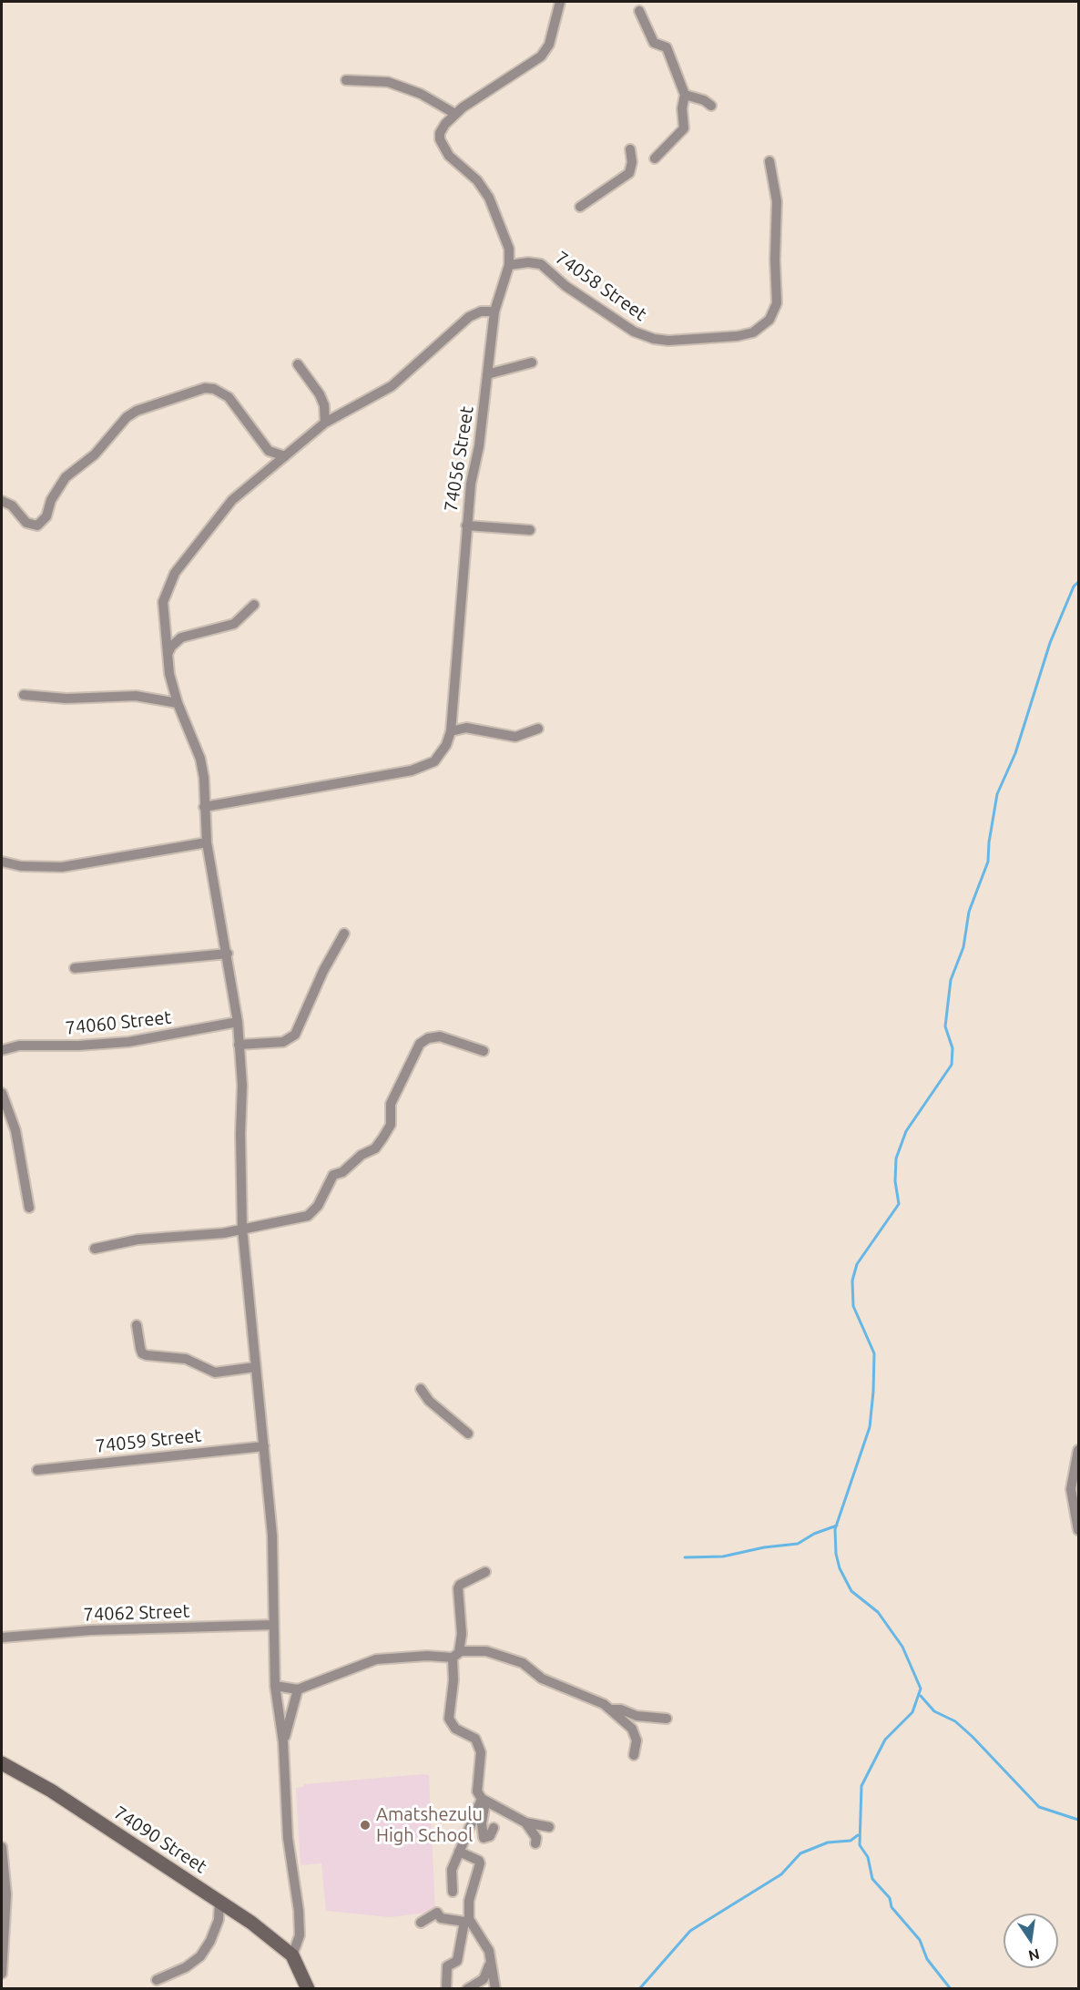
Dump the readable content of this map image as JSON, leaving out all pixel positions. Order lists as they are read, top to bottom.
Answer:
{
  "streets": {
    "street": [
      "74058 Street",
      "74056 Street",
      "74060 Street",
      "74059 Street",
      "74062 Street",
      "74090 Street"
    ]
  },
  "crossings": [
    ["74058 Street", "74056 Street"]
  ],
  "places": ["Amatshezulu High School"],
  "north": "bottom"
}
